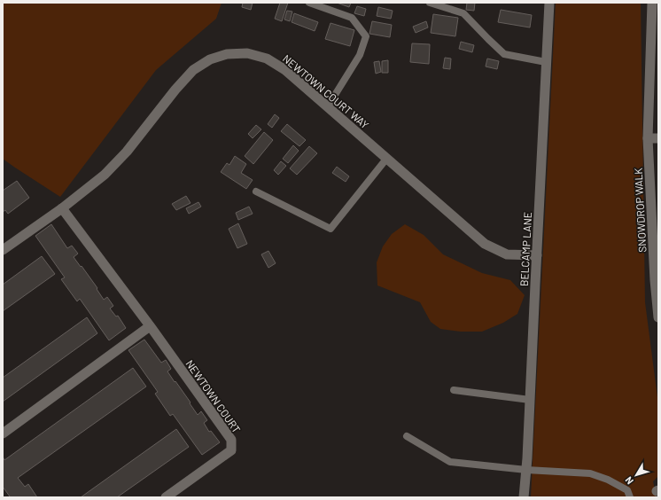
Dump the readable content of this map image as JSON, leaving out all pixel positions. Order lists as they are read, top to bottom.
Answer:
{
  "streets": {
    "street": [
      "NEWTOWN COURT WAY",
      "SNOWDROP WALK",
      "BELCAMP LANE",
      "NEWTOWN COURT"
    ]
  },
  "crossings": [
    ["NEWTOWN COURT WAY", "BELCAMP LANE"],
    ["NEWTOWN COURT WAY", "NEWTOWN COURT"]
  ],
  "north": "bottom left"
}
